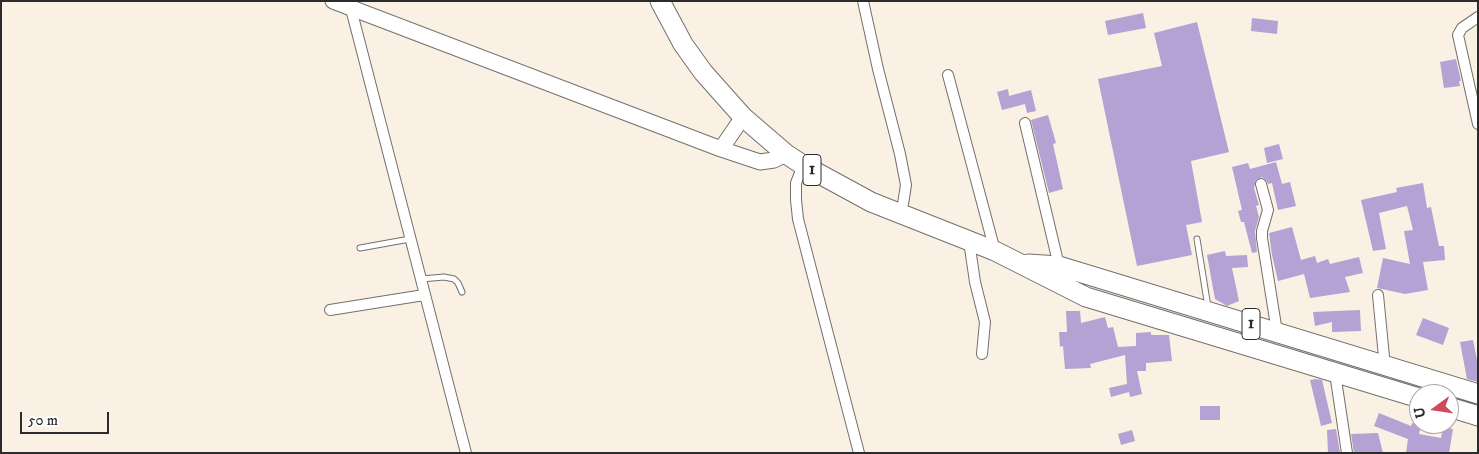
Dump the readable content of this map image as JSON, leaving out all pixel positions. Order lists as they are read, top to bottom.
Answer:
{
  "streets": {
    "highway": ["1"]
  },
  "scale_bar": "50 m",
  "north": "left"
}
